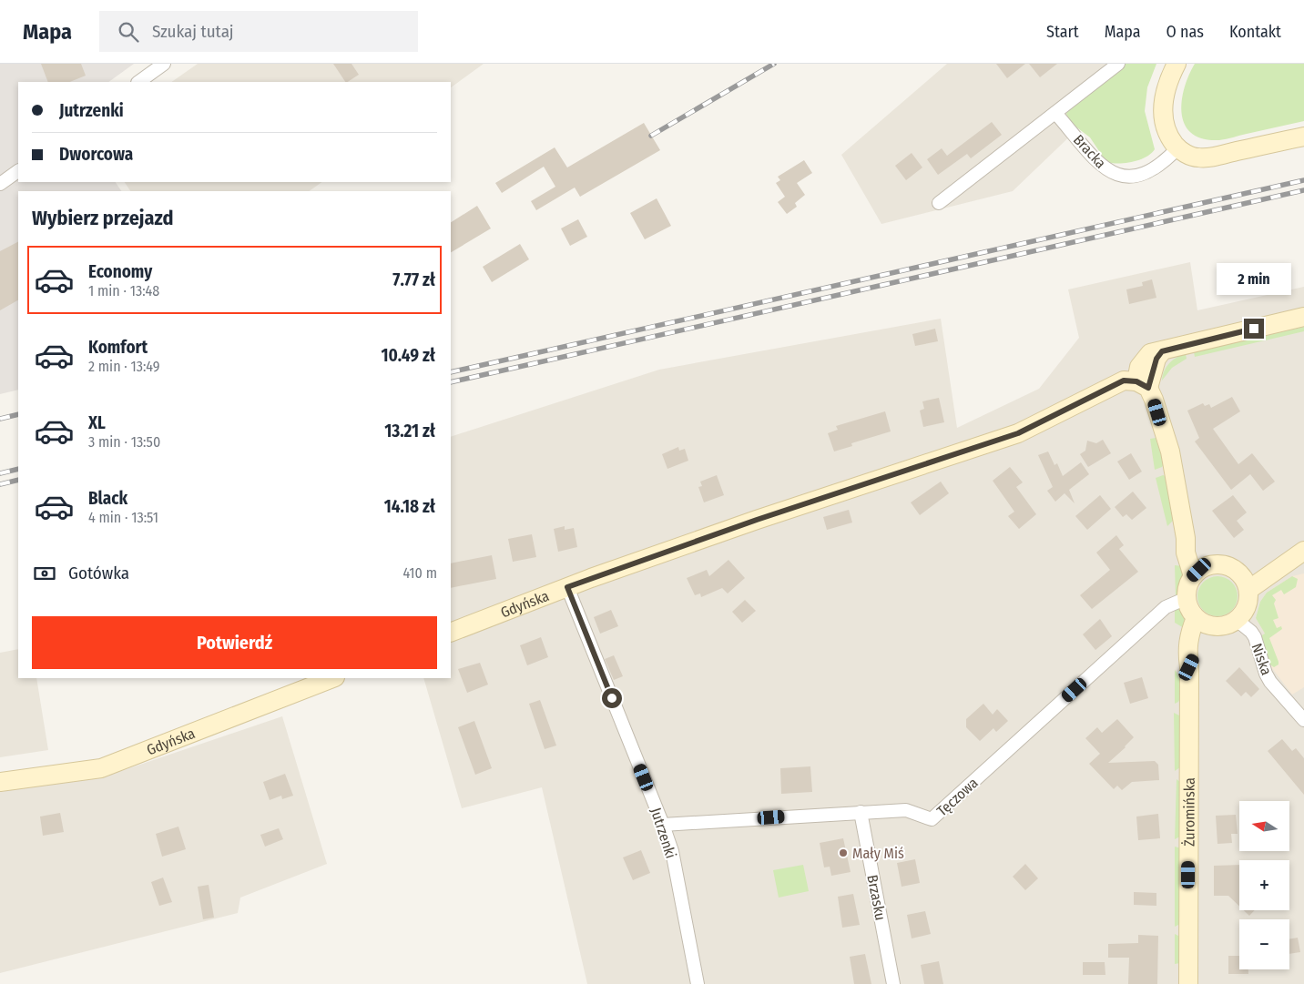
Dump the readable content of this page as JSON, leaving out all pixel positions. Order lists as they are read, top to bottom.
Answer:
{
  "streets": {
    "main road": ["Gdyńska", "Żuromińska"],
    "street": [
      "Bracka",
      "Niska",
      "Tęczowa",
      "Jutrzenki",
      "Brzasku"
    ]
  },
  "crossings": [
    ["Gdyńska", "Jutrzenki"],
    ["Niska", "Tęczowa"],
    ["Niska", "Żuromińska"],
    ["Tęczowa", "Żuromińska"],
    ["Tęczowa", "Jutrzenki"],
    ["Tęczowa", "Brzasku"]
  ],
  "places": ["Mały Miś"],
  "north": "left",
  "page": {
    "header": "Mapa",
    "search": "Szukaj tutaj",
    "nav": [
      "Start",
      "Mapa",
      "O nas",
      "Kontakt"
    ],
    "banner": ["Jutrzenki", "Dworcowa"],
    "heading": "Wybierz przejazd",
    "list": [
      {
        "name": "Economy",
        "note": "1 min · 13:48",
        "value": "7.77 zł"
      },
      {
        "name": "Komfort",
        "note": "2 min · 13:49",
        "value": "10.49 zł"
      },
      {
        "name": "XL",
        "note": "3 min · 13:50",
        "value": "13.21 zł"
      },
      {
        "name": "Black",
        "note": "4 min · 13:51",
        "value": "14.18 zł"
      }
    ],
    "bubble": "2 min",
    "pay": ["Gotówka", "410 m"],
    "buttons": "Potwierdź",
    "map_buttons": ["+", "−"]
  }
}
